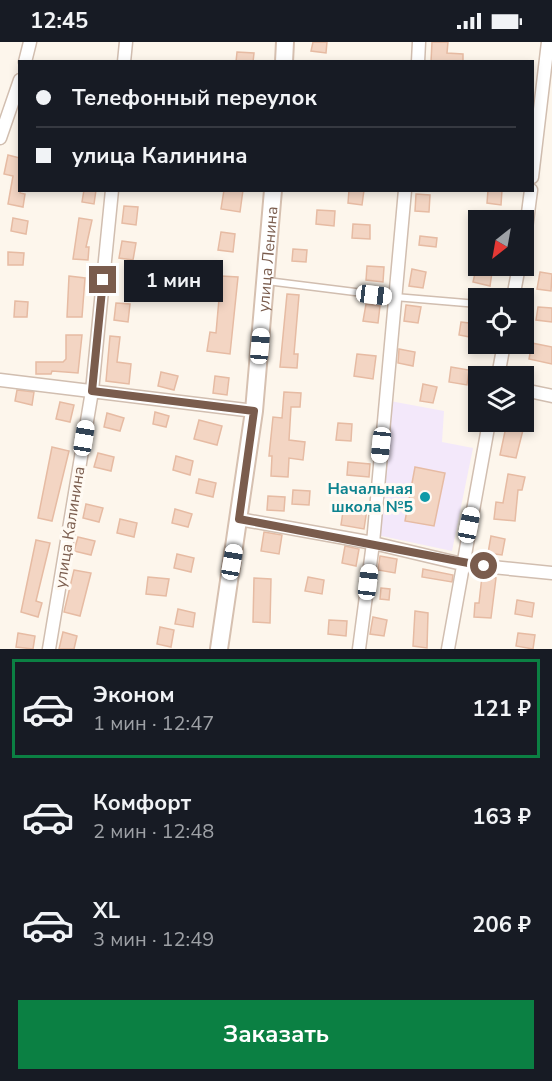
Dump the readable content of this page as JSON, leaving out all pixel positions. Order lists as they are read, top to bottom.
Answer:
{
  "streets": {
    "street": ["улица Ленина", "улица Калинина"]
  },
  "places": ["Начальная школа №5"],
  "north": "bottom left",
  "page": {
    "status": "12:45",
    "banner": ["Телефонный переулок", "улица Калинина"],
    "bubble": "1 мин",
    "list": [
      {
        "name": "Эконом",
        "note": "1 мин · 12:47",
        "value": "121 ₽"
      },
      {
        "name": "Комфорт",
        "note": "2 мин · 12:48",
        "value": "163 ₽"
      },
      {
        "name": "XL",
        "note": "3 мин · 12:49",
        "value": "206 ₽"
      }
    ],
    "buttons": "Заказать"
  }
}
